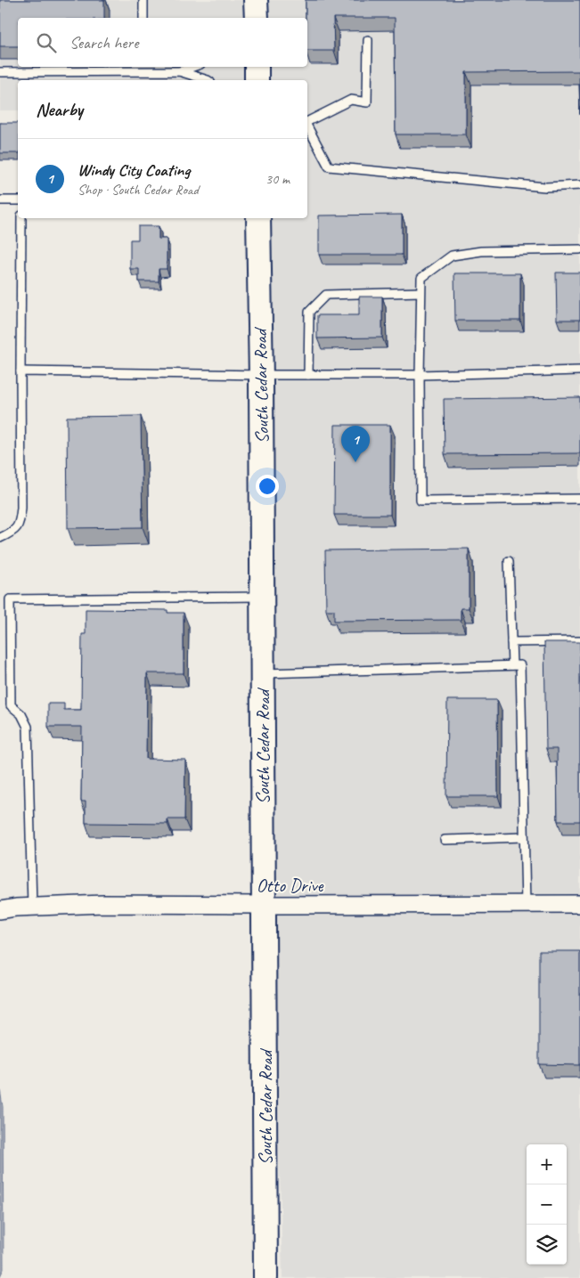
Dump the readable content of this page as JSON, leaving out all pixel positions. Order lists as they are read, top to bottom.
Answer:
{
  "streets": {
    "main road": ["South Cedar Road"],
    "street": ["Otto Drive"]
  },
  "crossings": [
    ["South Cedar Road", "Otto Drive"]
  ],
  "page": {
    "search": "Search here",
    "heading": "Nearby",
    "list": [
      {
        "mark": "1",
        "name": "Windy City Coating",
        "note": "Shop · South Cedar Road",
        "value": "30 m"
      }
    ],
    "pins": "1",
    "map_buttons": ["+", "−"]
  }
}
